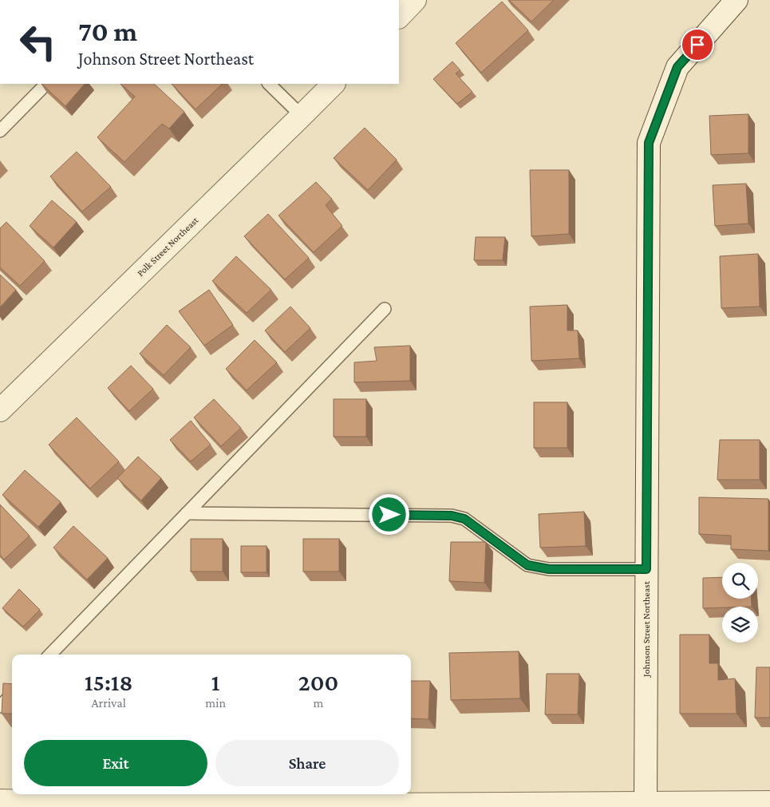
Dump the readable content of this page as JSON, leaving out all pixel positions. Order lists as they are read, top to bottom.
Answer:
{
  "streets": {
    "street": ["Polk Street Northeast", "Johnson Street Northeast"]
  },
  "page": {
    "turn": ["70 m", "Johnson Street Northeast"],
    "eta": [
      "15:18",
      "Arrival",
      "1",
      "min",
      "200",
      "m"
    ],
    "buttons": ["Exit", "Share"]
  }
}
